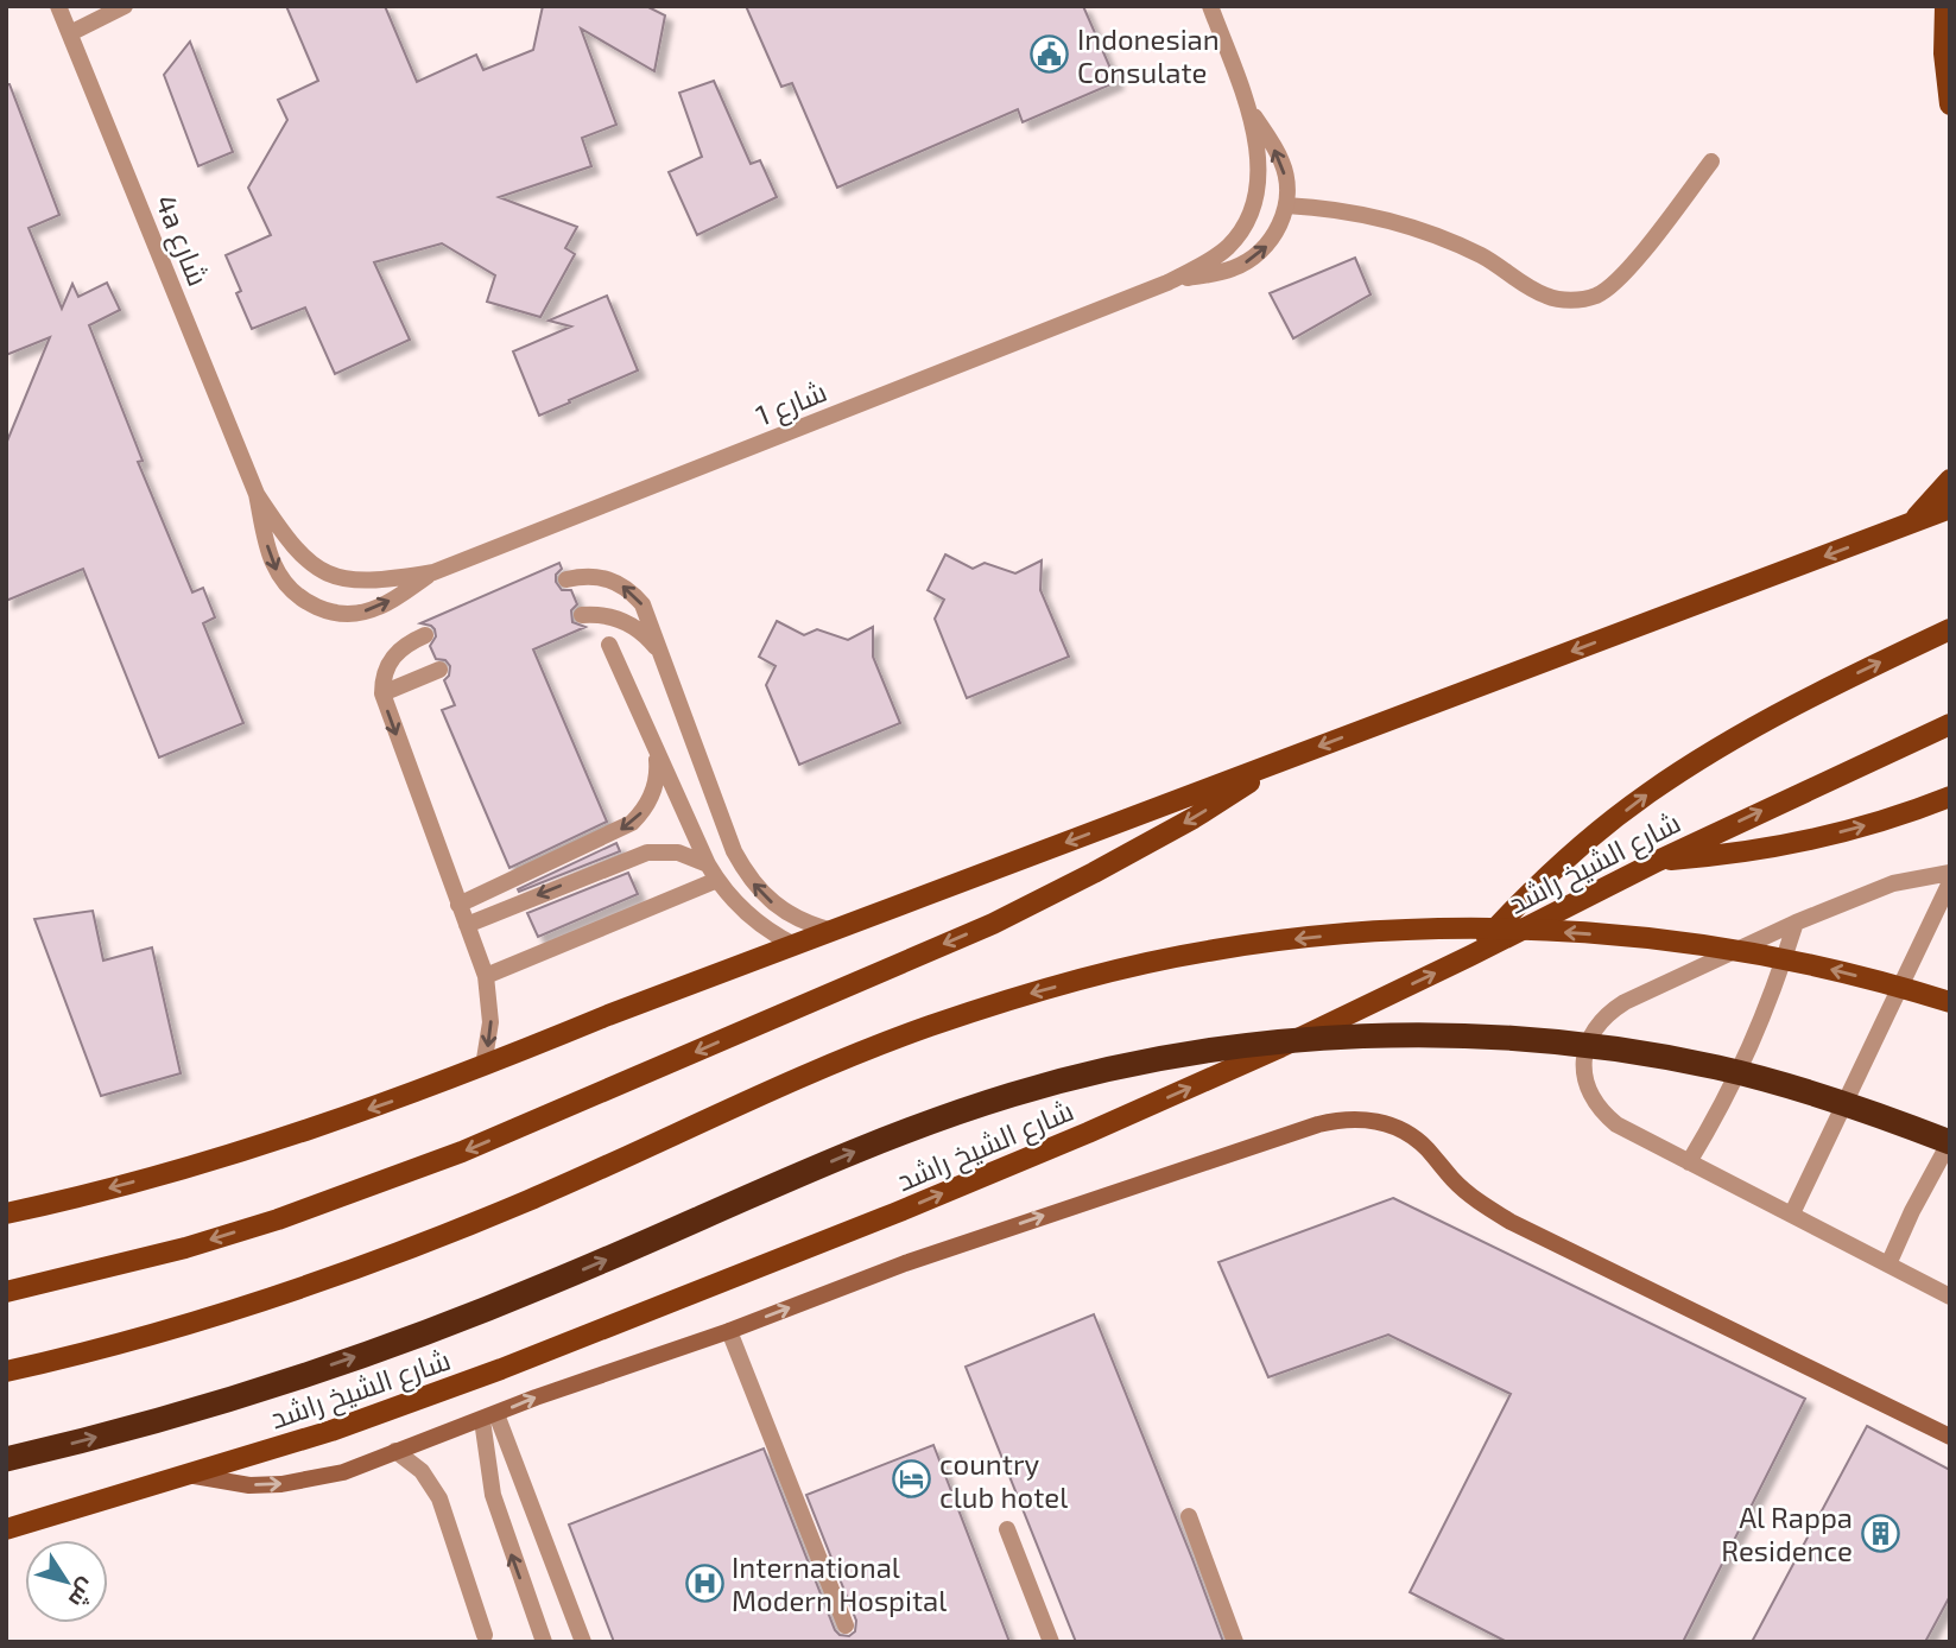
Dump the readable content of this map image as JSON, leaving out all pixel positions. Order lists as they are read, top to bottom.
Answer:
{
  "streets": {
    "main road": ["شارع الشيخ راشد"],
    "street": ["4a شارع", "شارع 1"]
  },
  "crossings": [
    ["4a شارع", "شارع 1"]
  ],
  "places": {
    "public building": ["Indonesian Consulate"],
    "hotel": ["country club hotel"],
    "building": ["Al Rappa Residence"],
    "hospital": ["International Modern Hospital"]
  },
  "north": "bottom right"
}
